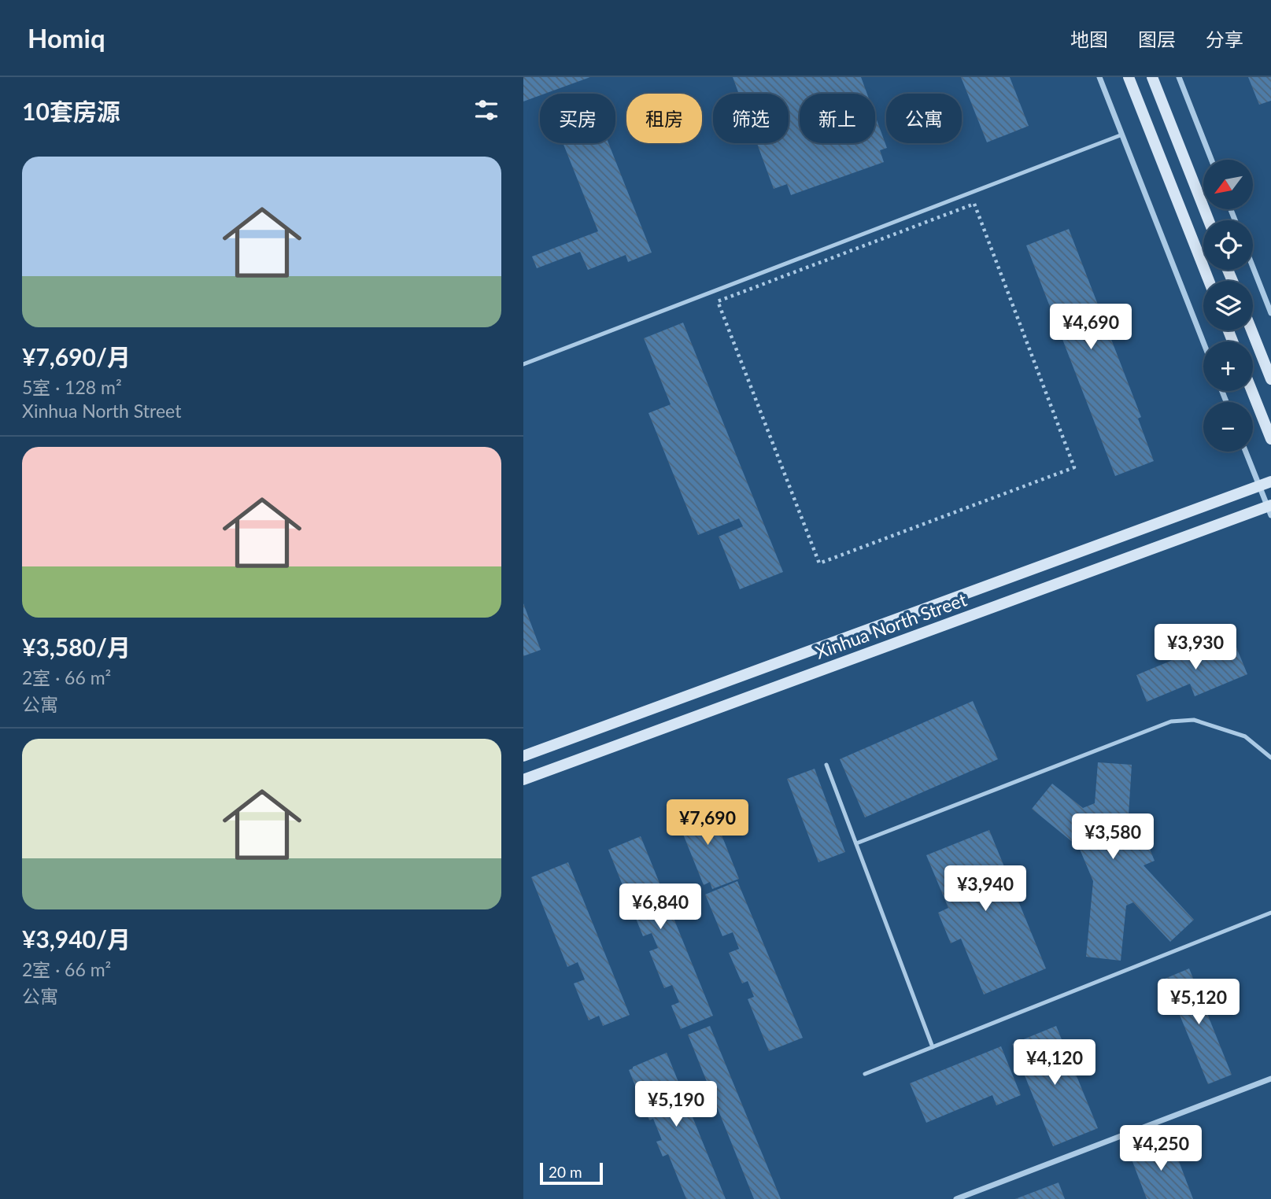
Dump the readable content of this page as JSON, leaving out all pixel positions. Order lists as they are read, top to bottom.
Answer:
{
  "streets": {
    "main road": ["Xinhua North Street"]
  },
  "scale_bar": "20 m",
  "north": "bottom left",
  "page": {
    "header": "Homiq",
    "nav": ["地图", "图层", "分享"],
    "heading": "10套房源",
    "chip": [
      "买房",
      "租房",
      "筛选",
      "新上",
      "公寓"
    ],
    "list": [
      {
        "name": "¥7,690/月",
        "note": "5室 · 128 m² · Xinhua North Street"
      },
      {
        "name": "¥3,580/月",
        "note": "2室 · 66 m² · 公寓"
      },
      {
        "name": "¥3,940/月",
        "note": "2室 · 66 m² · 公寓"
      }
    ],
    "map_buttons": ["+", "−"],
    "price": [
      "¥4,690",
      "¥3,930",
      "¥7,690",
      "¥3,580",
      "¥3,940",
      "¥6,840",
      "¥5,120",
      "¥4,120",
      "¥5,190",
      "¥4,250"
    ],
    "scale": "20 m"
  }
}
